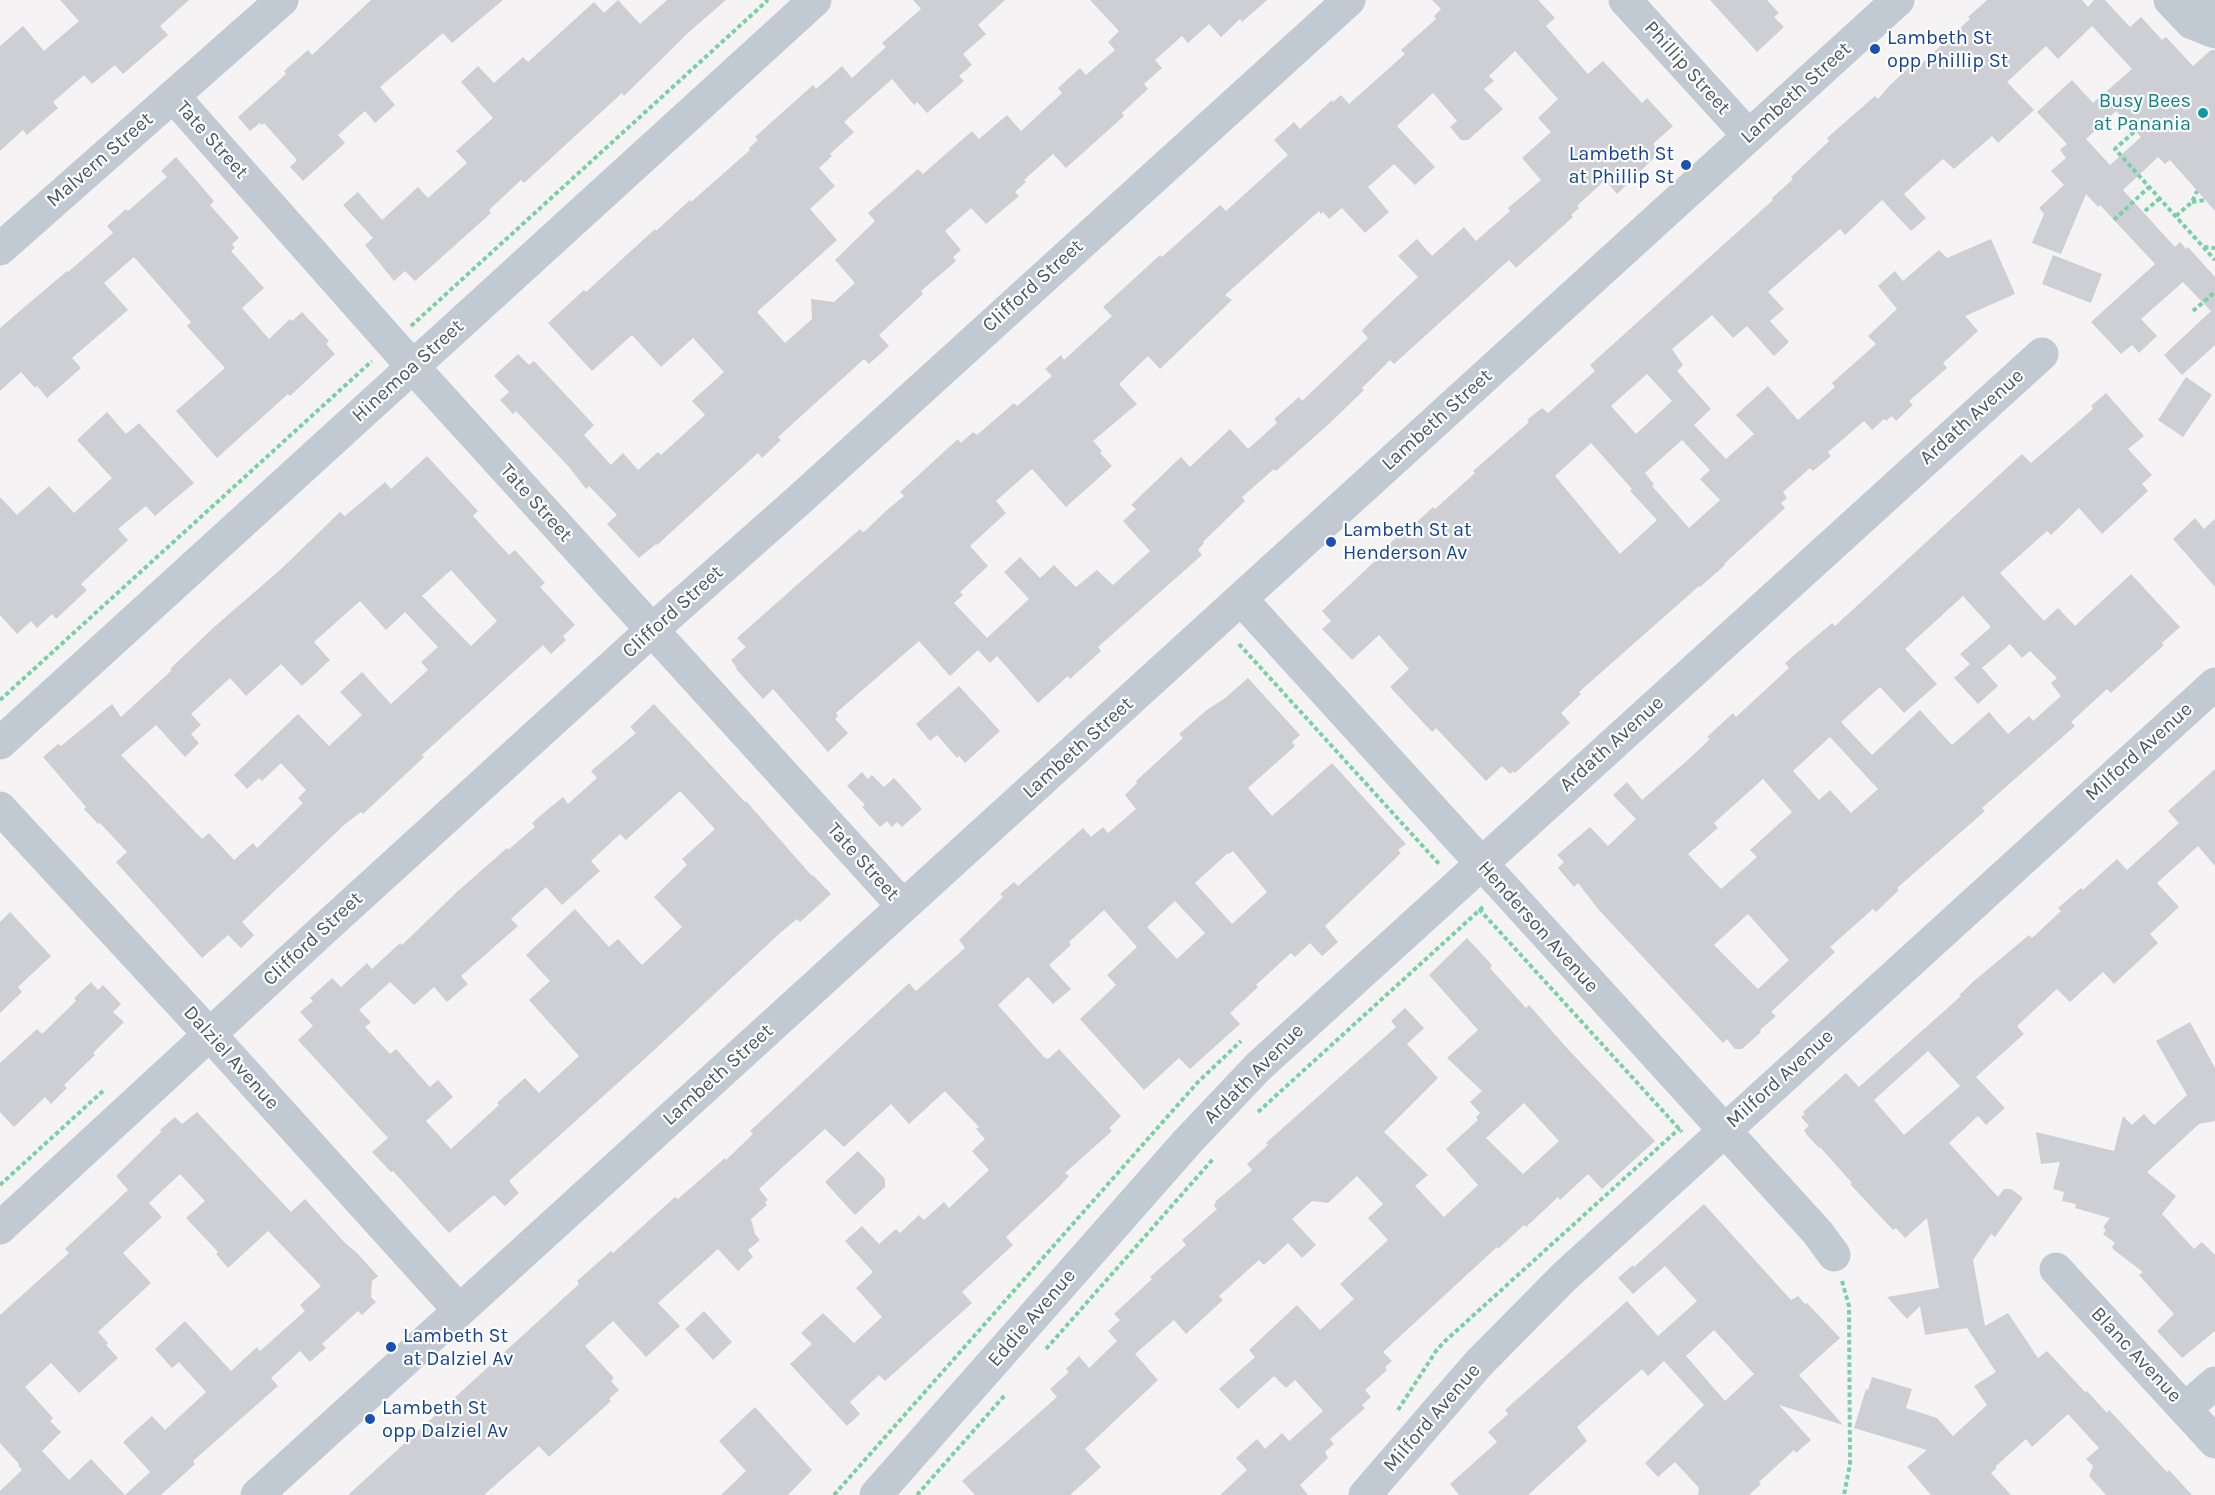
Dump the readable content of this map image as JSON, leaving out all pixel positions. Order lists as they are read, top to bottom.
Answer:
{
  "streets": {
    "street": [
      "Phillip Street",
      "Lambeth Street",
      "Tate Street",
      "Malvern Street",
      "Clifford Street",
      "Hinemoa Street",
      "Ardath Avenue",
      "Milford Avenue",
      "Henderson Avenue",
      "Dalziel Avenue",
      "Eddie Avenue",
      "Blanc Avenue"
    ]
  },
  "crossings": [
    ["Phillip Street", "Lambeth Street"],
    ["Lambeth Street", "Tate Street"],
    ["Lambeth Street", "Henderson Avenue"],
    ["Lambeth Street", "Dalziel Avenue"],
    ["Tate Street", "Malvern Street"],
    ["Tate Street", "Clifford Street"],
    ["Tate Street", "Hinemoa Street"],
    ["Clifford Street", "Dalziel Avenue"],
    ["Ardath Avenue", "Henderson Avenue"],
    ["Ardath Avenue", "Eddie Avenue"],
    ["Milford Avenue", "Henderson Avenue"]
  ],
  "places": [
    "Lambeth St opp Phillip St",
    "Busy Bees at Panania",
    "Lambeth St at Phillip St",
    "Lambeth St at Henderson Av",
    "Lambeth St at Dalziel Av",
    "Lambeth St opp Dalziel Av"
  ]
}
